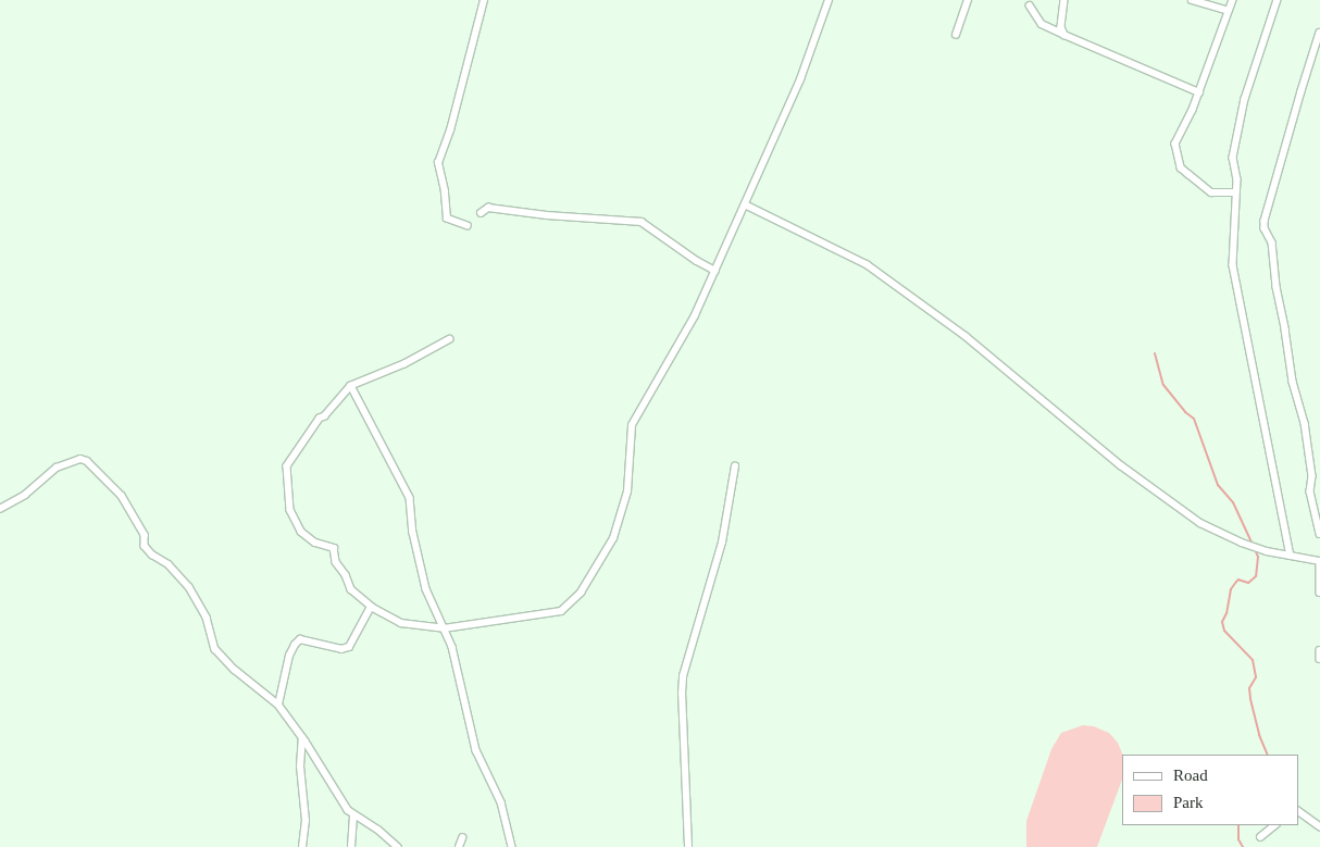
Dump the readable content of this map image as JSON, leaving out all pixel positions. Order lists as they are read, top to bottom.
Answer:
{
  "legend": ["Road", "Park"]
}
